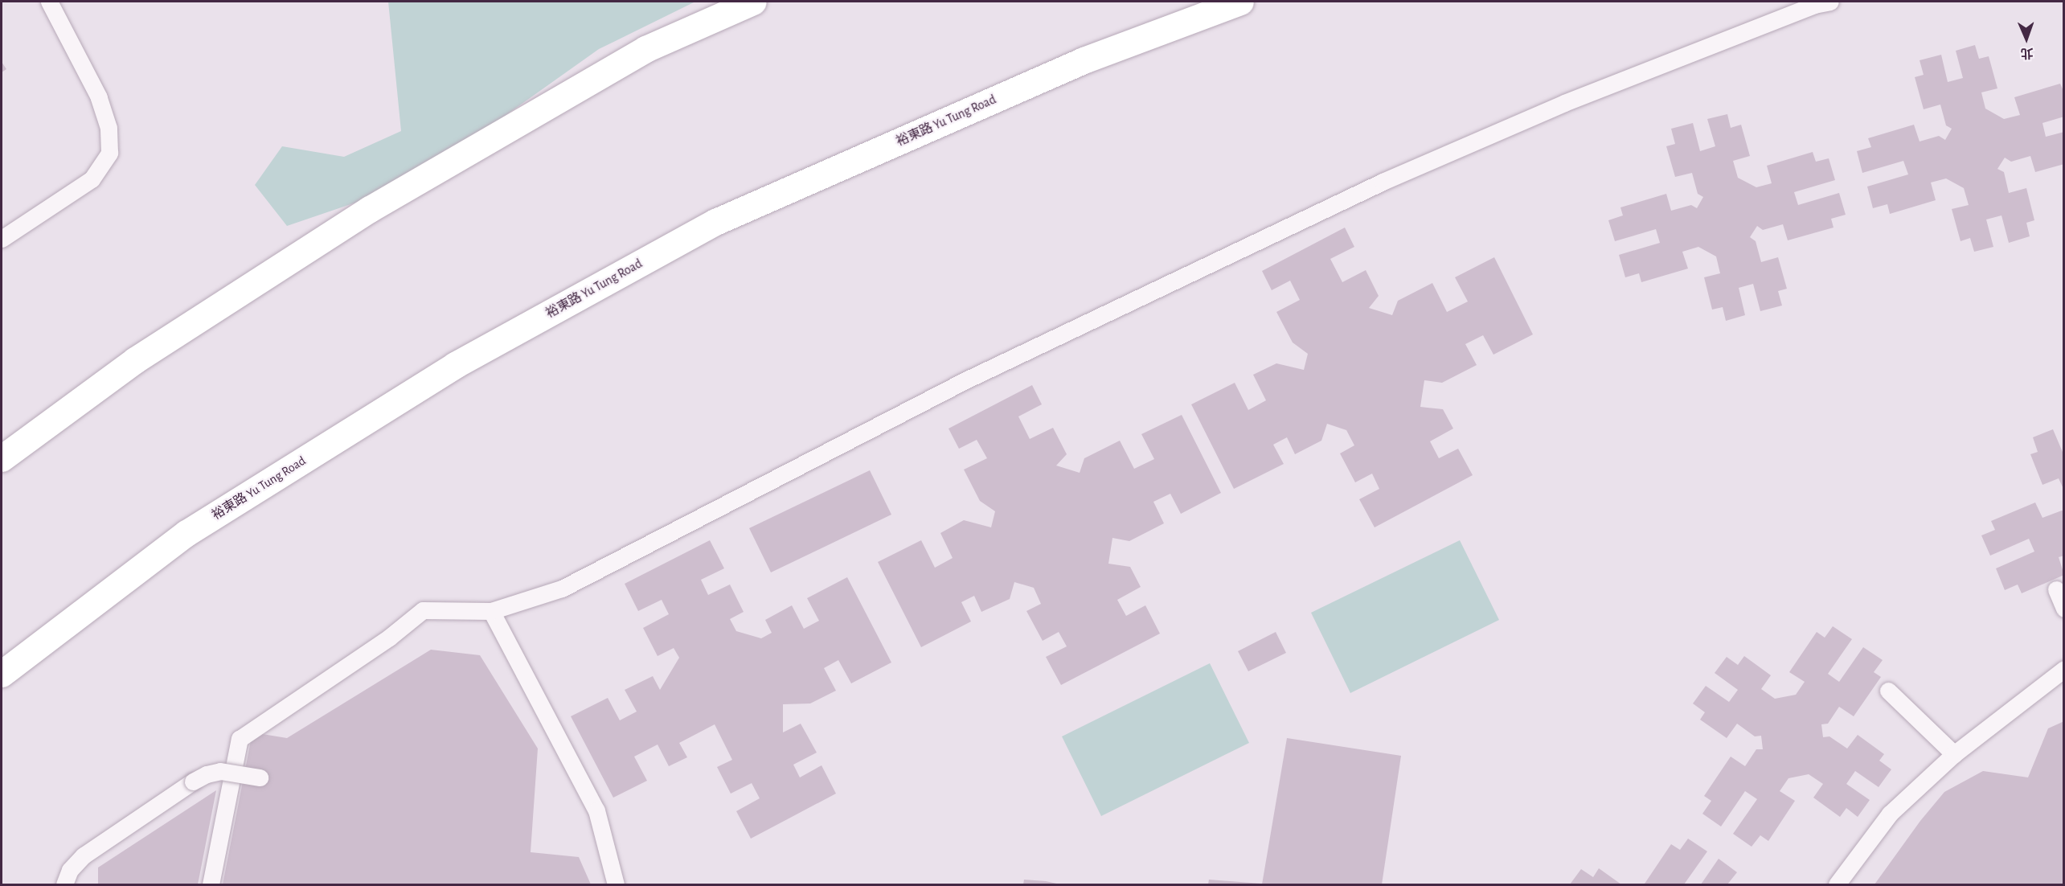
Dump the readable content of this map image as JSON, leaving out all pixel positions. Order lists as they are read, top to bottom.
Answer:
{
  "streets": {
    "main road": ["裕東路 Yu Tung Road"]
  },
  "north": "bottom"
}
